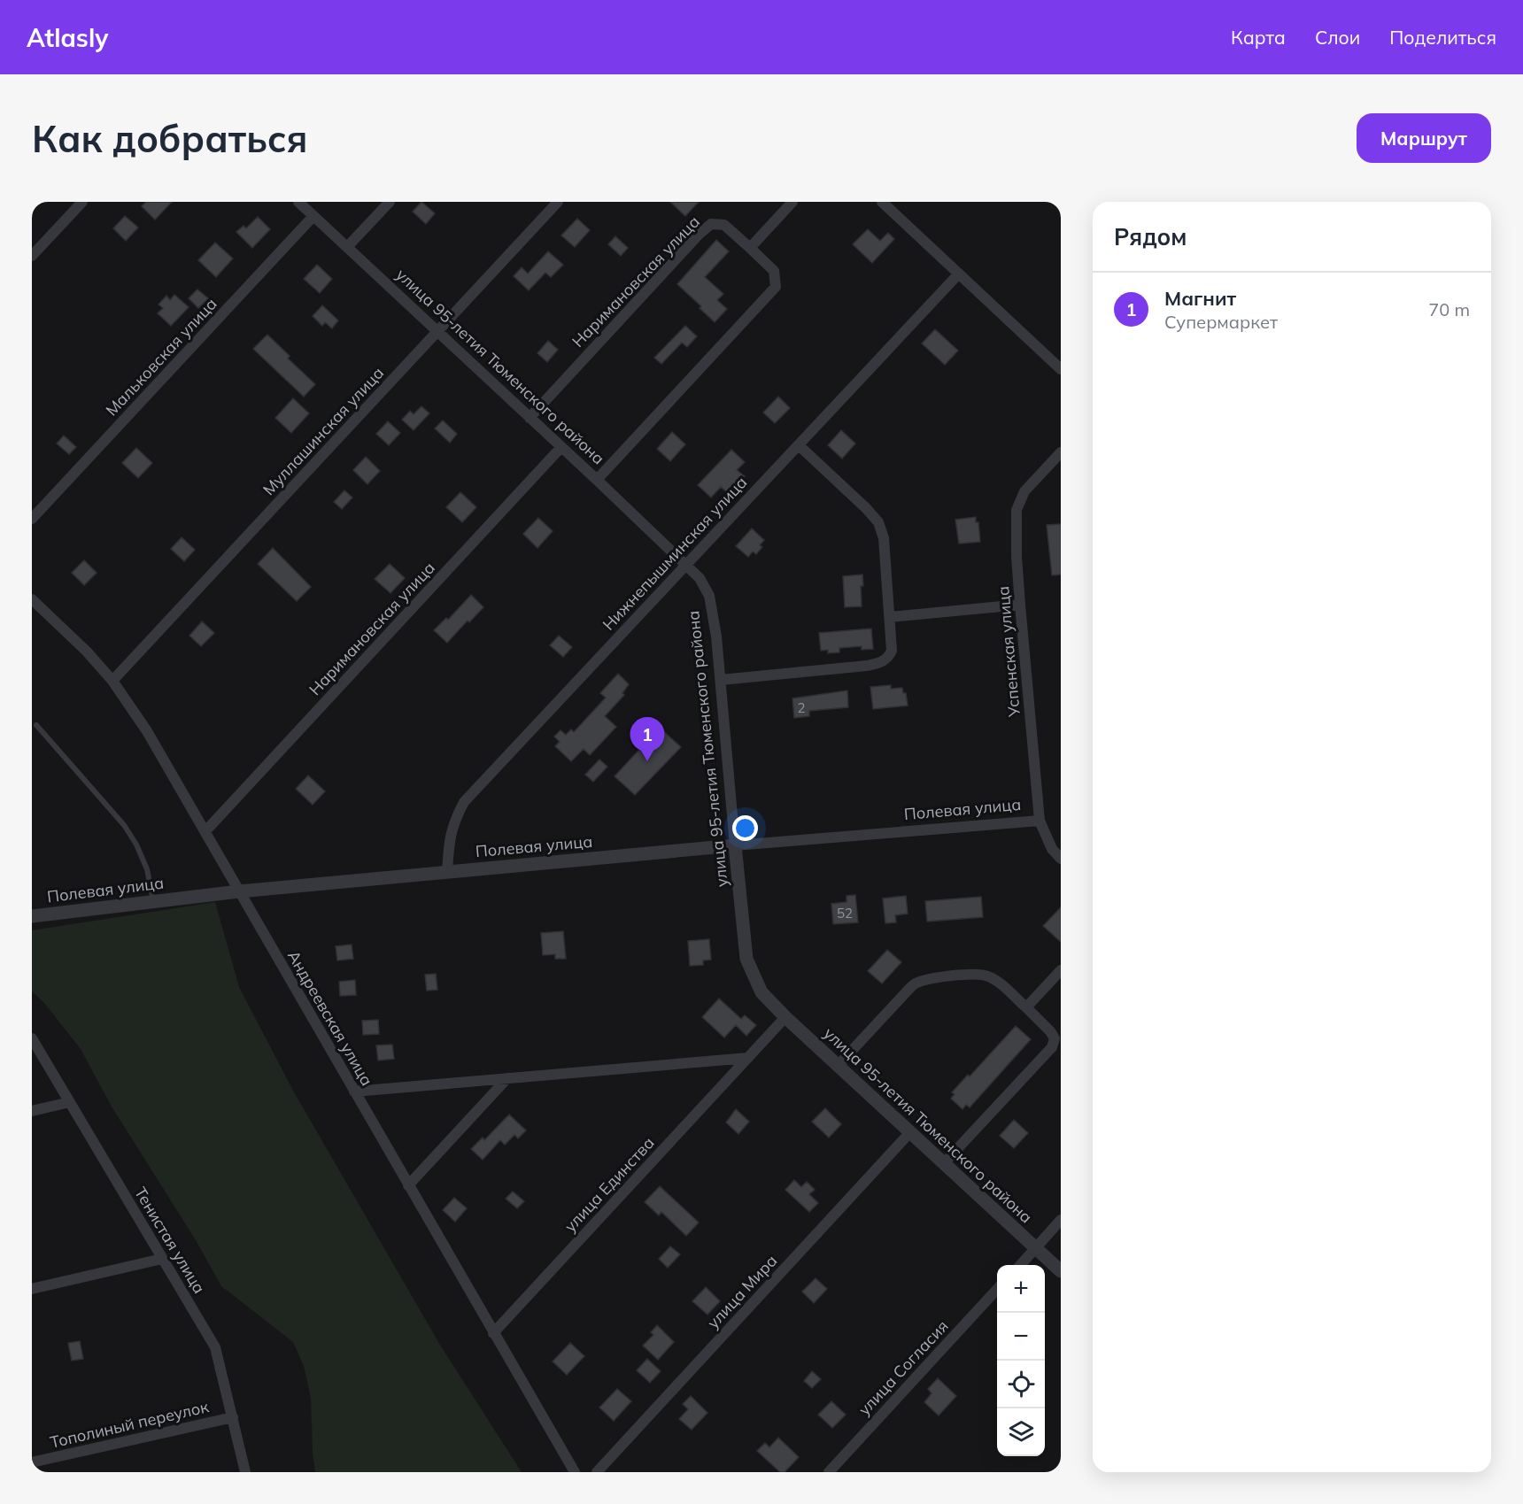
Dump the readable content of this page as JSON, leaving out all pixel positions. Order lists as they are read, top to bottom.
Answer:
{
  "streets": {
    "street": [
      "Наримановская улица",
      "Мальковская улица",
      "улица 95-летия Тюменского района",
      "Муллашинская улица",
      "Нижнепышминская улица",
      "Успенская улица",
      "Полевая улица",
      "Андреевская улица",
      "улица Единства",
      "Тенистая улица",
      "улица Мира",
      "улица Согласия",
      "Тополиный переулок"
    ]
  },
  "crossings": [
    ["Наримановская улица", "улица 95-летия Тюменского района"],
    ["Наримановская улица", "Андреевская улица"],
    ["Мальковская улица", "улица 95-летия Тюменского района"],
    ["улица 95-летия Тюменского района", "Муллашинская улица"],
    ["улица 95-летия Тюменского района", "Нижнепышминская улица"],
    ["улица 95-летия Тюменского района", "Полевая улица"],
    ["улица 95-летия Тюменского района", "улица Единства"],
    ["улица 95-летия Тюменского района", "улица Мира"],
    ["Муллашинская улица", "Андреевская улица"],
    ["Нижнепышминская улица", "Полевая улица"],
    ["Успенская улица", "Полевая улица"],
    ["Полевая улица", "Андреевская улица"],
    ["Андреевская улица", "улица Единства"],
    ["Тенистая улица", "Тополиный переулок"]
  ],
  "house_numbers": ["2", "52"],
  "page": {
    "header": "Atlasly",
    "nav": ["Карта", "Слои", "Поделиться"],
    "buttons": "Маршрут",
    "title": "Как добраться",
    "heading": "Рядом",
    "list": [
      {
        "mark": "1",
        "name": "Магнит",
        "note": "Супермаркет",
        "value": "70 m"
      }
    ],
    "pins": "1",
    "map_buttons": ["+", "−"]
  }
}
